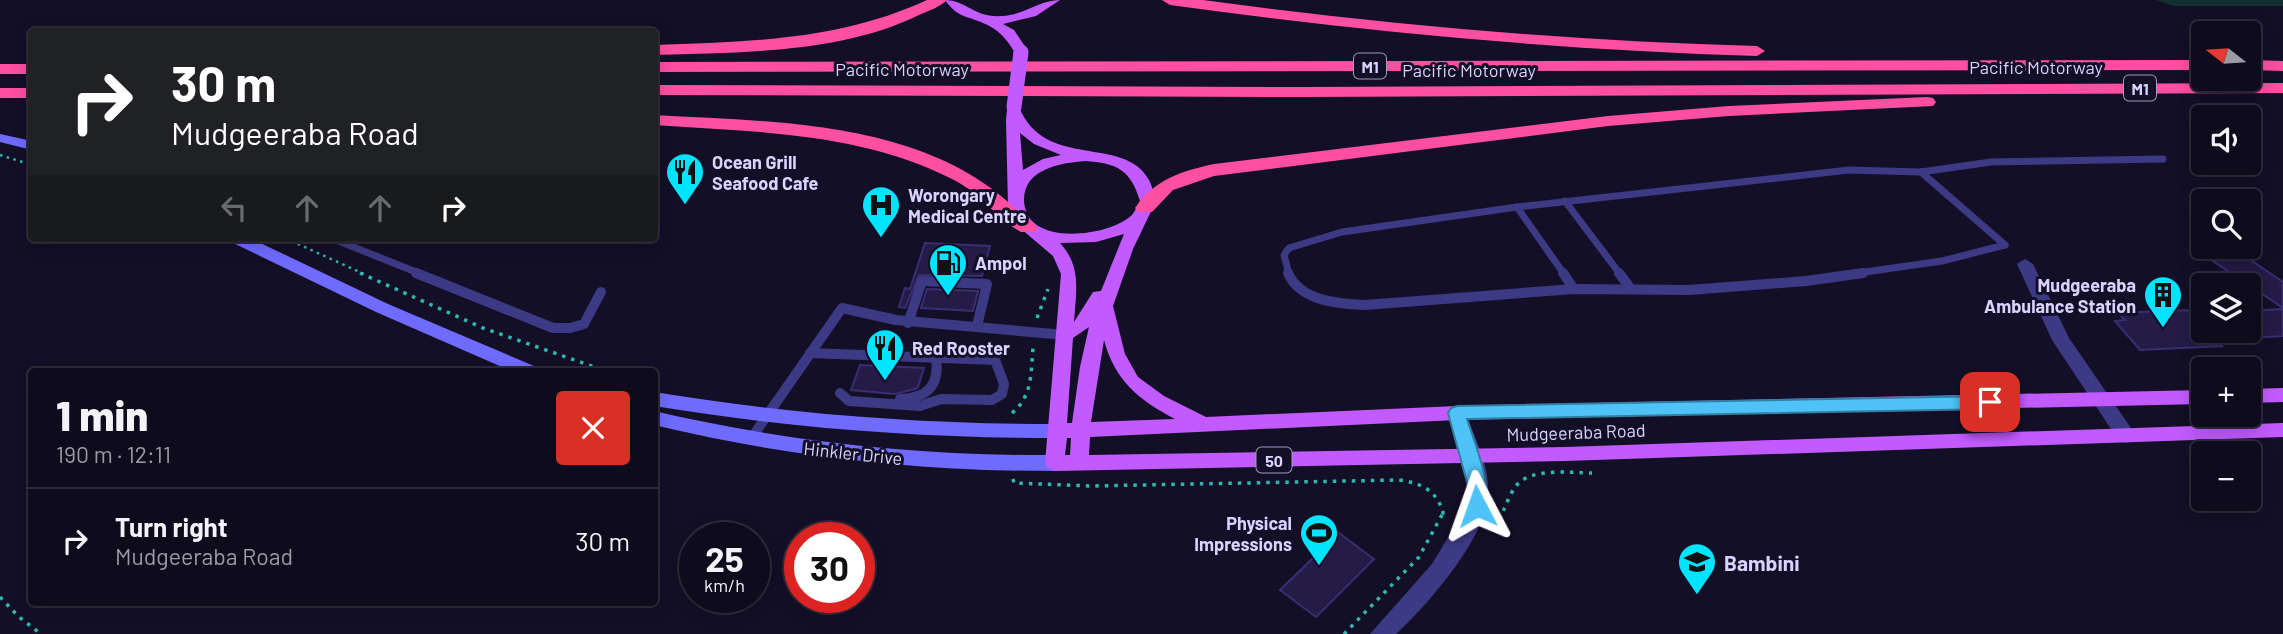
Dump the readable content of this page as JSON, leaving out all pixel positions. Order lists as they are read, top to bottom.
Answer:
{
  "streets": {
    "highway": ["M1", "Pacific Motorway"],
    "main road": ["Mudgeeraba Road", "Hinkler Drive", "50"]
  },
  "crossings": [
    ["Mudgeeraba Road", "Hinkler Drive"]
  ],
  "places": {
    "restaurant": ["Ocean Grill Seafood Cafe", "Red Rooster"],
    "hospital": ["Worongary Medical Centre"],
    "fuel station": ["Ampol"],
    "building": ["Mudgeeraba Ambulance Station"],
    "sports": ["Physical Impressions"],
    "school or university": ["Bambini"]
  },
  "north": "left",
  "page": {
    "map_buttons": ["+", "−"],
    "turn": ["30 m", "Mudgeeraba Road"],
    "heading": ["1 min", "190 m · 12:11"],
    "list": [
      {
        "name": "Turn right",
        "note": "Mudgeeraba Road",
        "value": "30 m"
      }
    ],
    "speed": "25 km/h",
    "limit": "30"
  }
}
